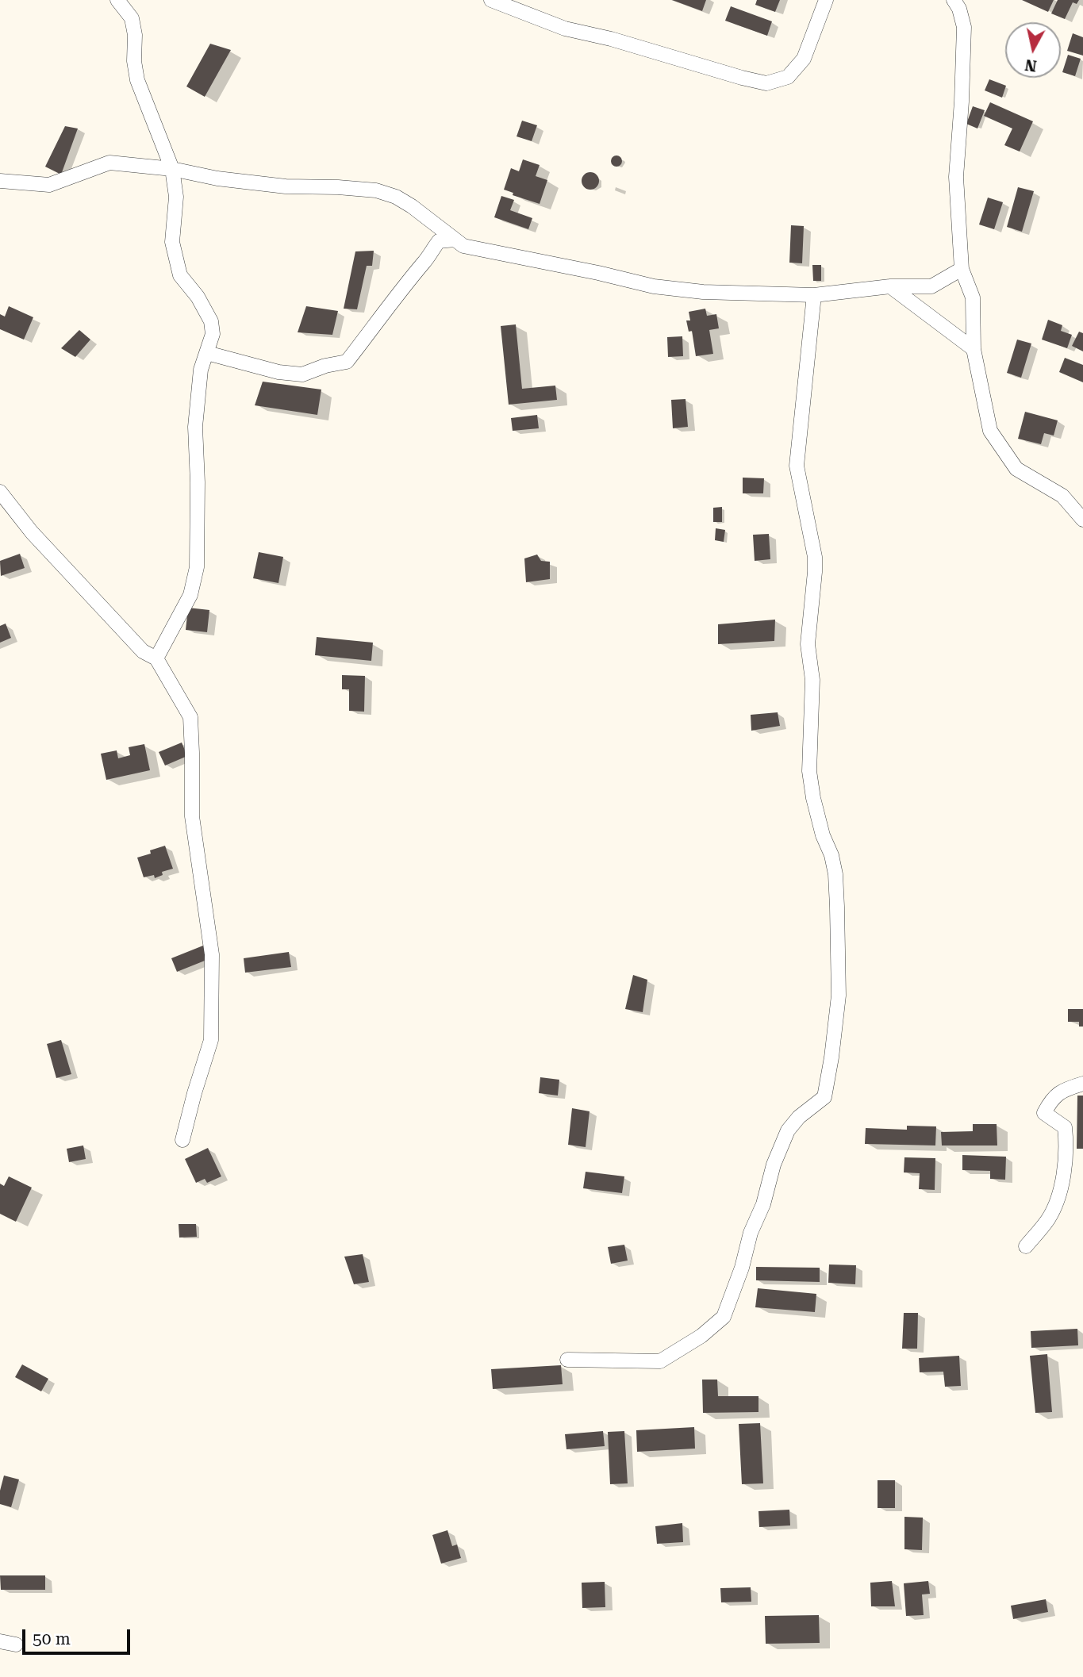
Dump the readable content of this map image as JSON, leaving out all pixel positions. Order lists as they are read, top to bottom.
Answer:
{
  "scale_bar": "50 m",
  "north": "bottom"
}
